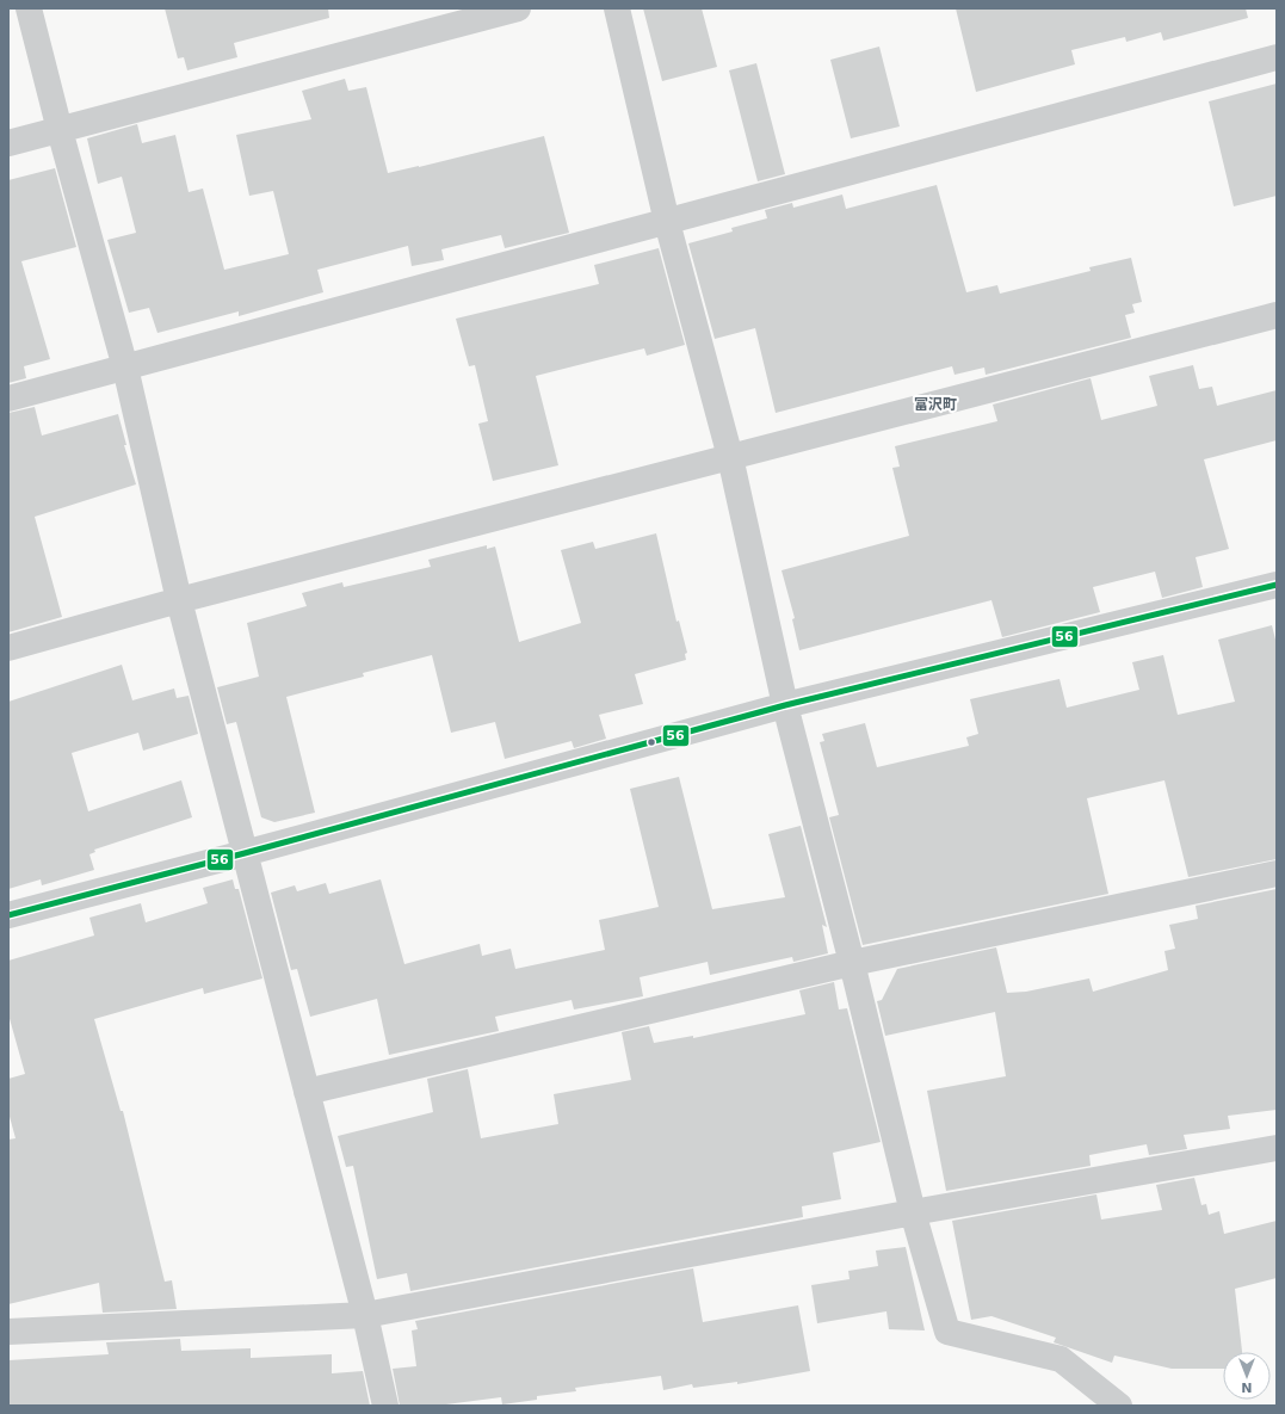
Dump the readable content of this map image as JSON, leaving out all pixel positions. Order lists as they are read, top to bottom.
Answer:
{
  "districts": ["富沢町"],
  "lines": ["transit line 56"],
  "north": "bottom"
}
